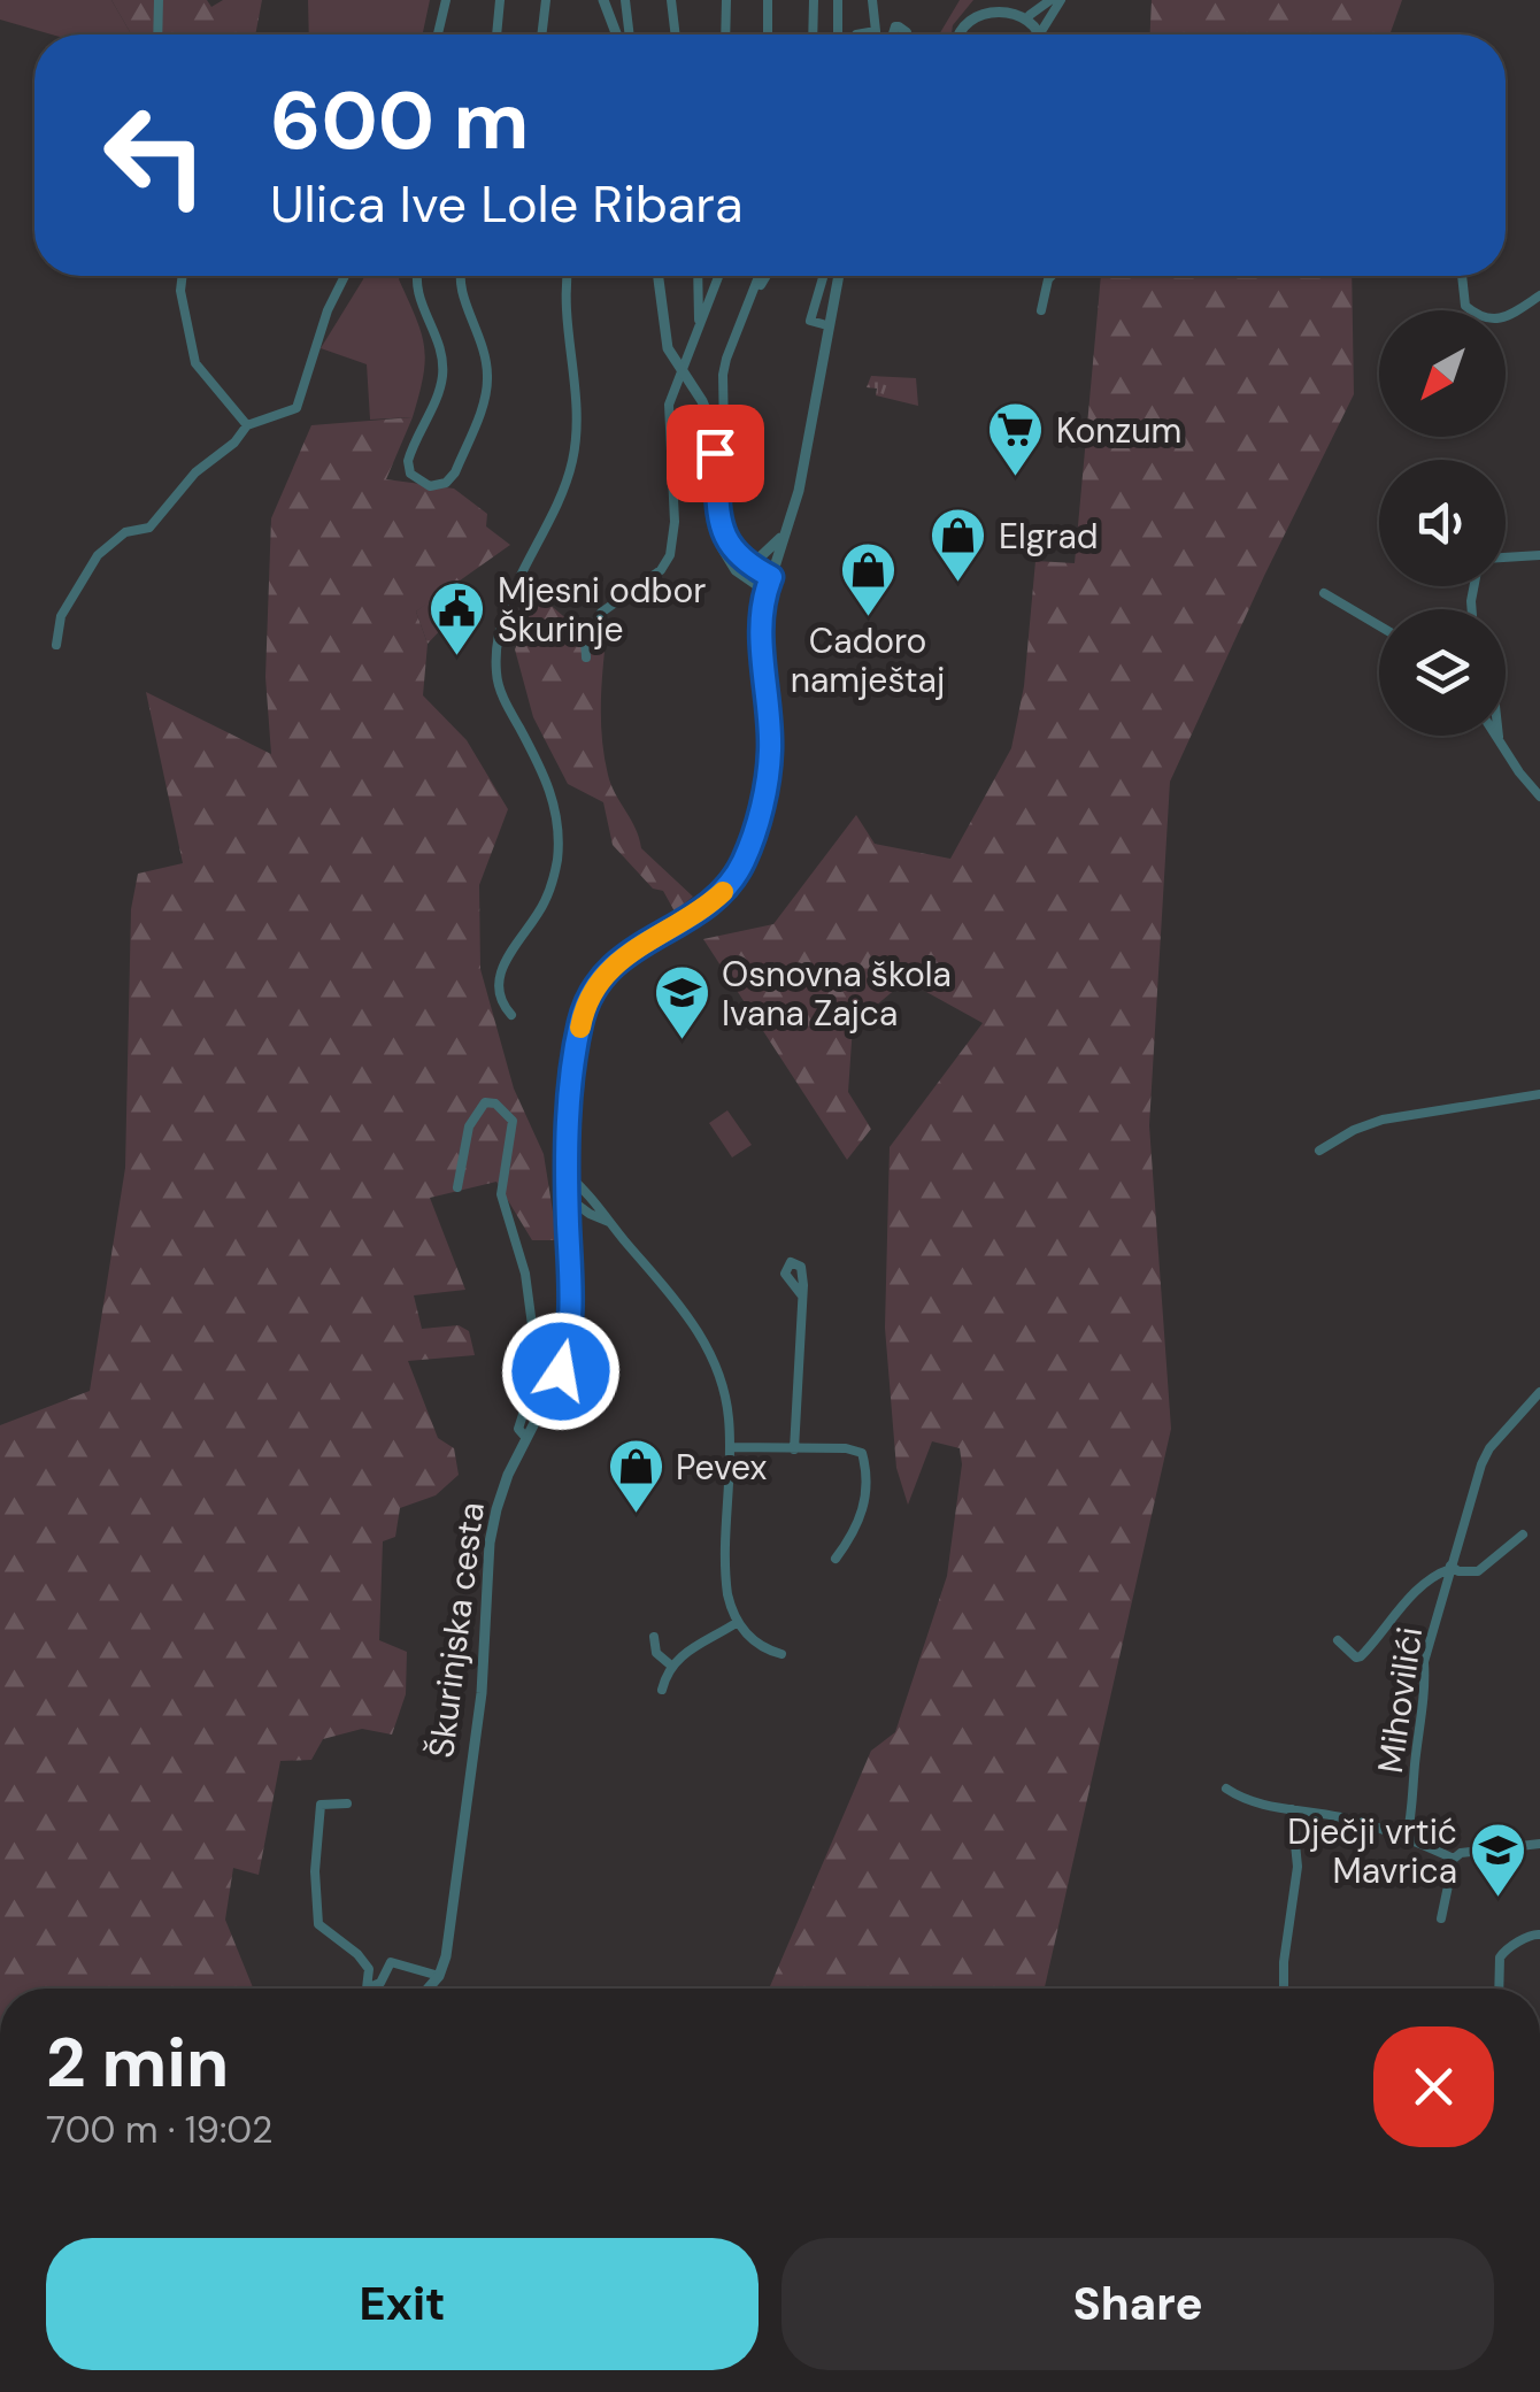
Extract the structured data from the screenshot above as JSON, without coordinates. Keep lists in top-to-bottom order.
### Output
{
  "streets": {
    "street": ["Škurinjska cesta", "Mihovilići"]
  },
  "places": {
    "supermarket": ["Konzum"],
    "shop": ["Elgrad", "Cadoro namještaj", "Pevex"],
    "public building": ["Mjesni odbor Škurinje"],
    "school or university": ["Osnovna škola Ivana Zajca", "Dječji vrtić Mavrica"]
  },
  "north": "bottom left",
  "page": {
    "turn": ["600 m", "Ulica Ive Lole Ribara"],
    "heading": ["2 min", "700 m · 19:02"],
    "buttons": ["Exit", "Share"]
  }
}
